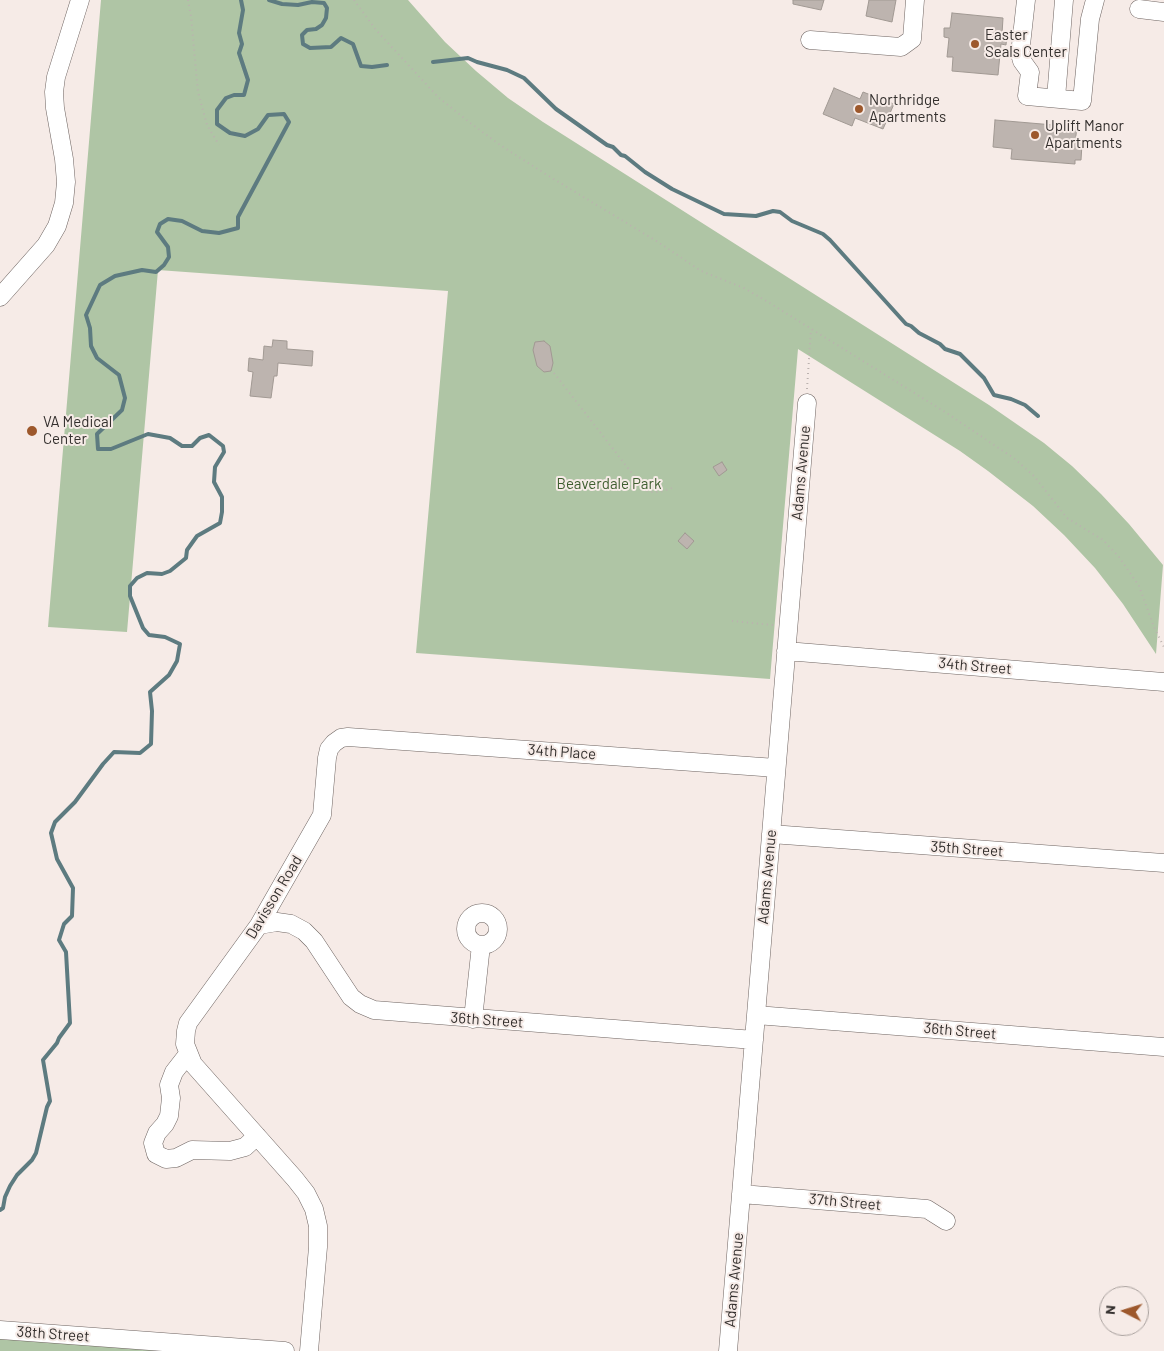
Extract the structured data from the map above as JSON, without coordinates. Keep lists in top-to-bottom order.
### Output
{
  "streets": {
    "street": [
      "Adams Avenue",
      "34th Street",
      "34th Place",
      "35th Street",
      "Davisson Road",
      "36th Street",
      "37th Street",
      "38th Street"
    ]
  },
  "crossings": [
    ["Adams Avenue", "34th Street"],
    ["Adams Avenue", "34th Place"],
    ["Adams Avenue", "35th Street"],
    ["Adams Avenue", "36th Street"],
    ["Adams Avenue", "37th Street"],
    ["34th Place", "Davisson Road"],
    ["Davisson Road", "36th Street"]
  ],
  "parks": ["Beaverdale Park"],
  "places": [
    "Easter Seals Center",
    "Northridge Apartments",
    "Uplift Manor Apartments",
    "VA Medical Center"
  ],
  "north": "left"
}
